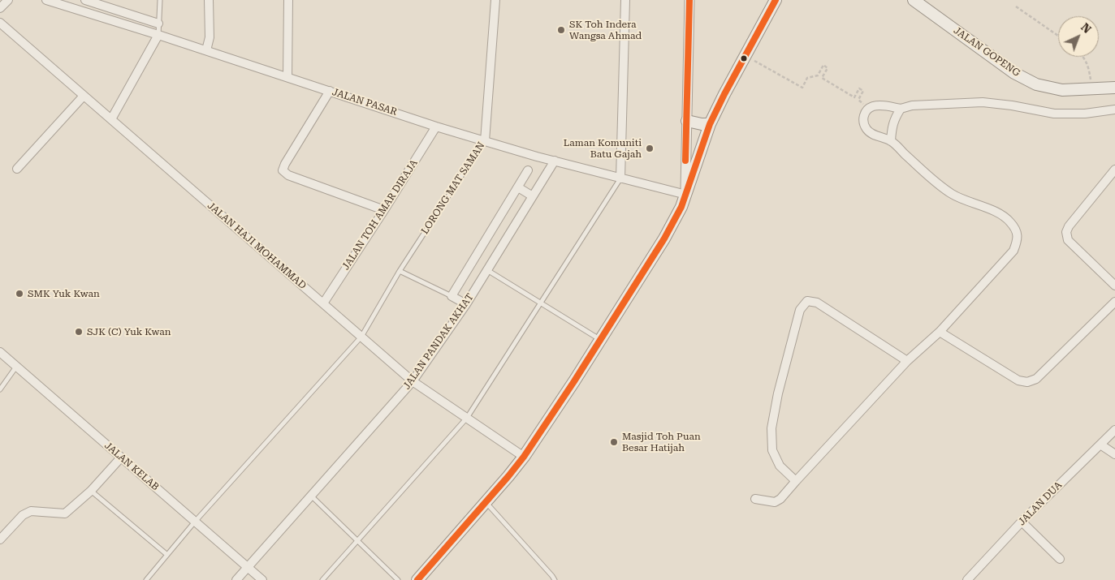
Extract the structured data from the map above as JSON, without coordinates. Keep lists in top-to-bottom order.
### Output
{
  "streets": {
    "main road": ["JALAN GOPENG"],
    "street": [
      "JALAN PASAR",
      "LORONG MAT SAMAN",
      "JALAN TOH AMAR DIRAJA",
      "JALAN HAJI MOHAMMAD",
      "JALAN PANDAK AKHAT",
      "JALAN KELAB",
      "JALAN DUA"
    ]
  },
  "crossings": [
    ["JALAN PASAR", "LORONG MAT SAMAN"],
    ["JALAN PASAR", "JALAN TOH AMAR DIRAJA"],
    ["JALAN PASAR", "JALAN PANDAK AKHAT"],
    ["LORONG MAT SAMAN", "JALAN HAJI MOHAMMAD"],
    ["LORONG MAT SAMAN", "JALAN KELAB"],
    ["JALAN TOH AMAR DIRAJA", "JALAN HAJI MOHAMMAD"],
    ["JALAN HAJI MOHAMMAD", "JALAN PANDAK AKHAT"],
    ["JALAN PANDAK AKHAT", "JALAN KELAB"]
  ],
  "places": [
    "SK Toh Indera Wangsa Ahmad",
    "Laman Komuniti Batu Gajah",
    "SMK Yuk Kwan",
    "SJK (C) Yuk Kwan",
    "Masjid Toh Puan Besar Hatijah"
  ],
  "north": "top right"
}
